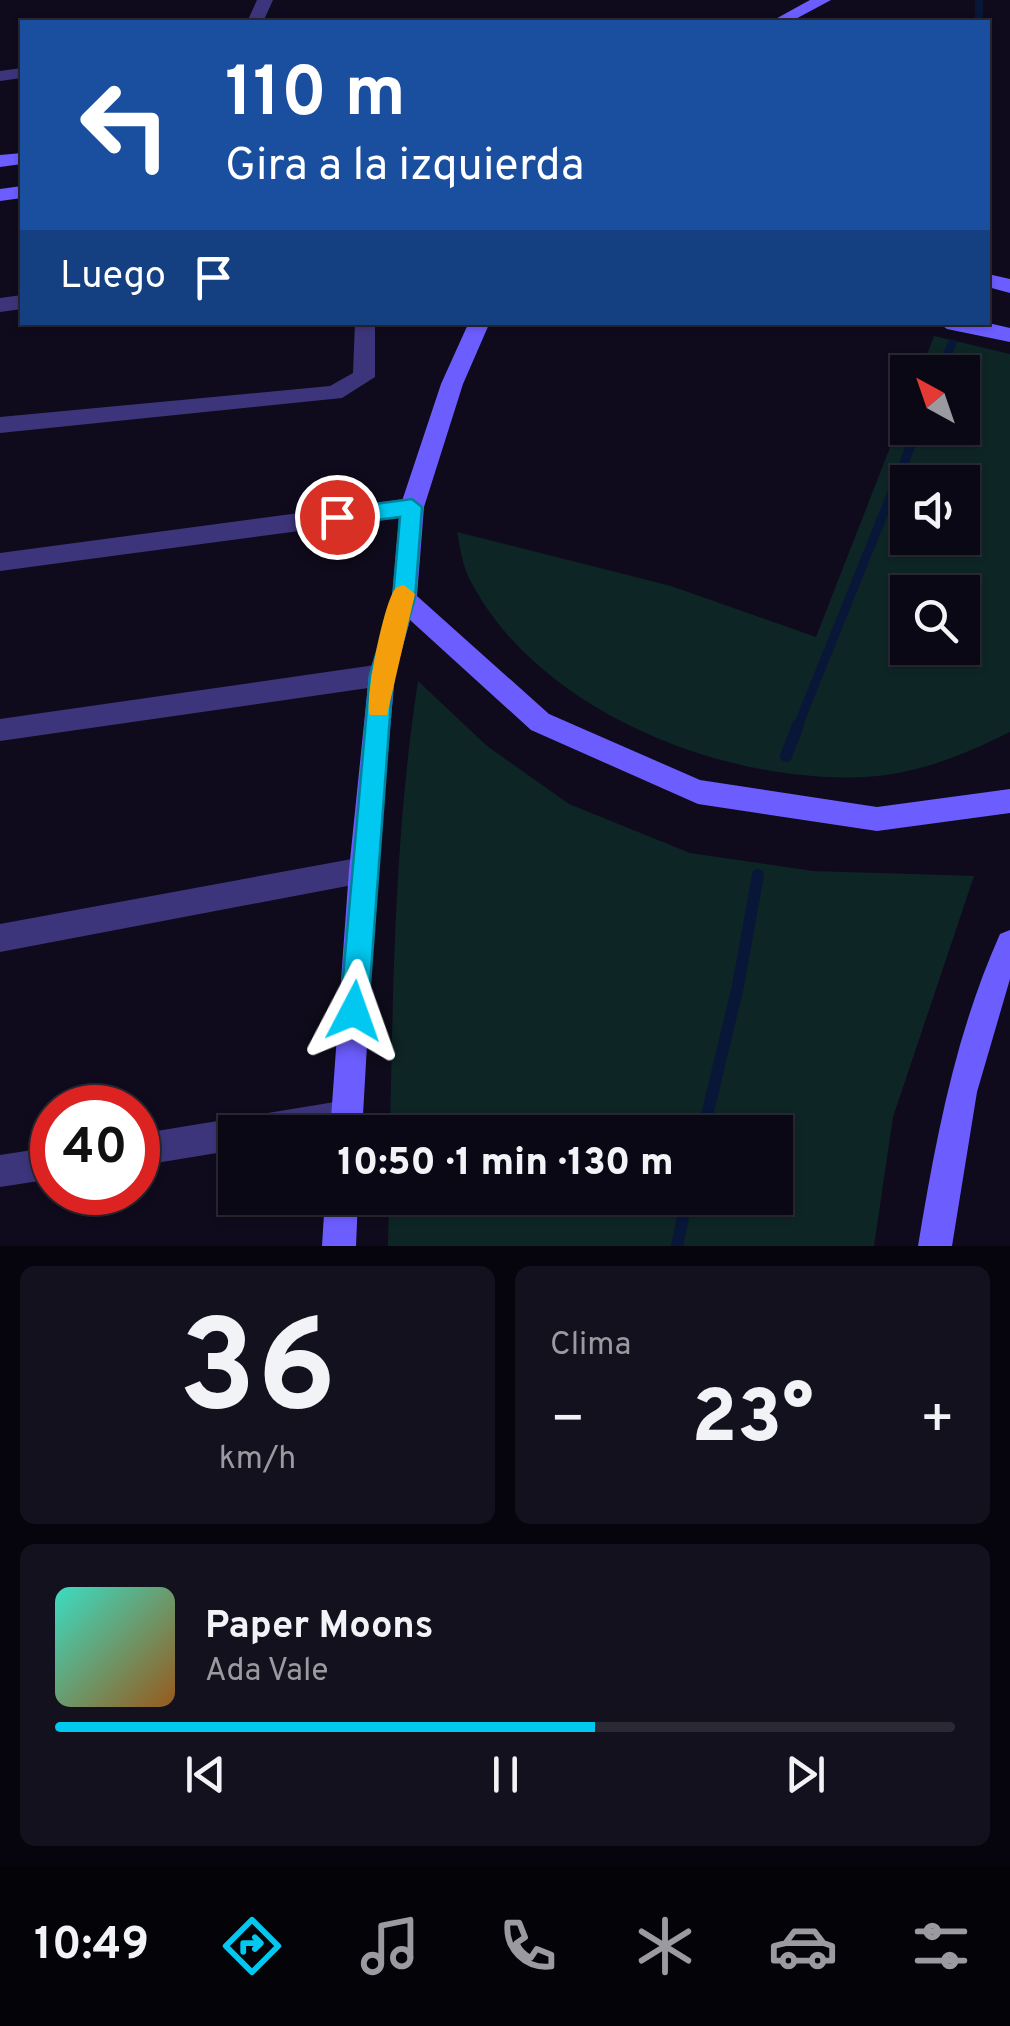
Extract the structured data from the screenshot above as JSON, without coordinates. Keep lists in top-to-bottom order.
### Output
{
  "north": "top left",
  "page": {
    "turn": ["110 m", "Gira a la izquierda"],
    "then": "Luego",
    "limit": "40",
    "trip": "10:50 · 1 min · 130 m",
    "tile": [
      ["36", "km/h"],
      "Clima"
    ],
    "heat": ["−", "23°", "+"],
    "song": ["Paper Moons", "Ada Vale"],
    "tabs": "10:49"
  }
}
